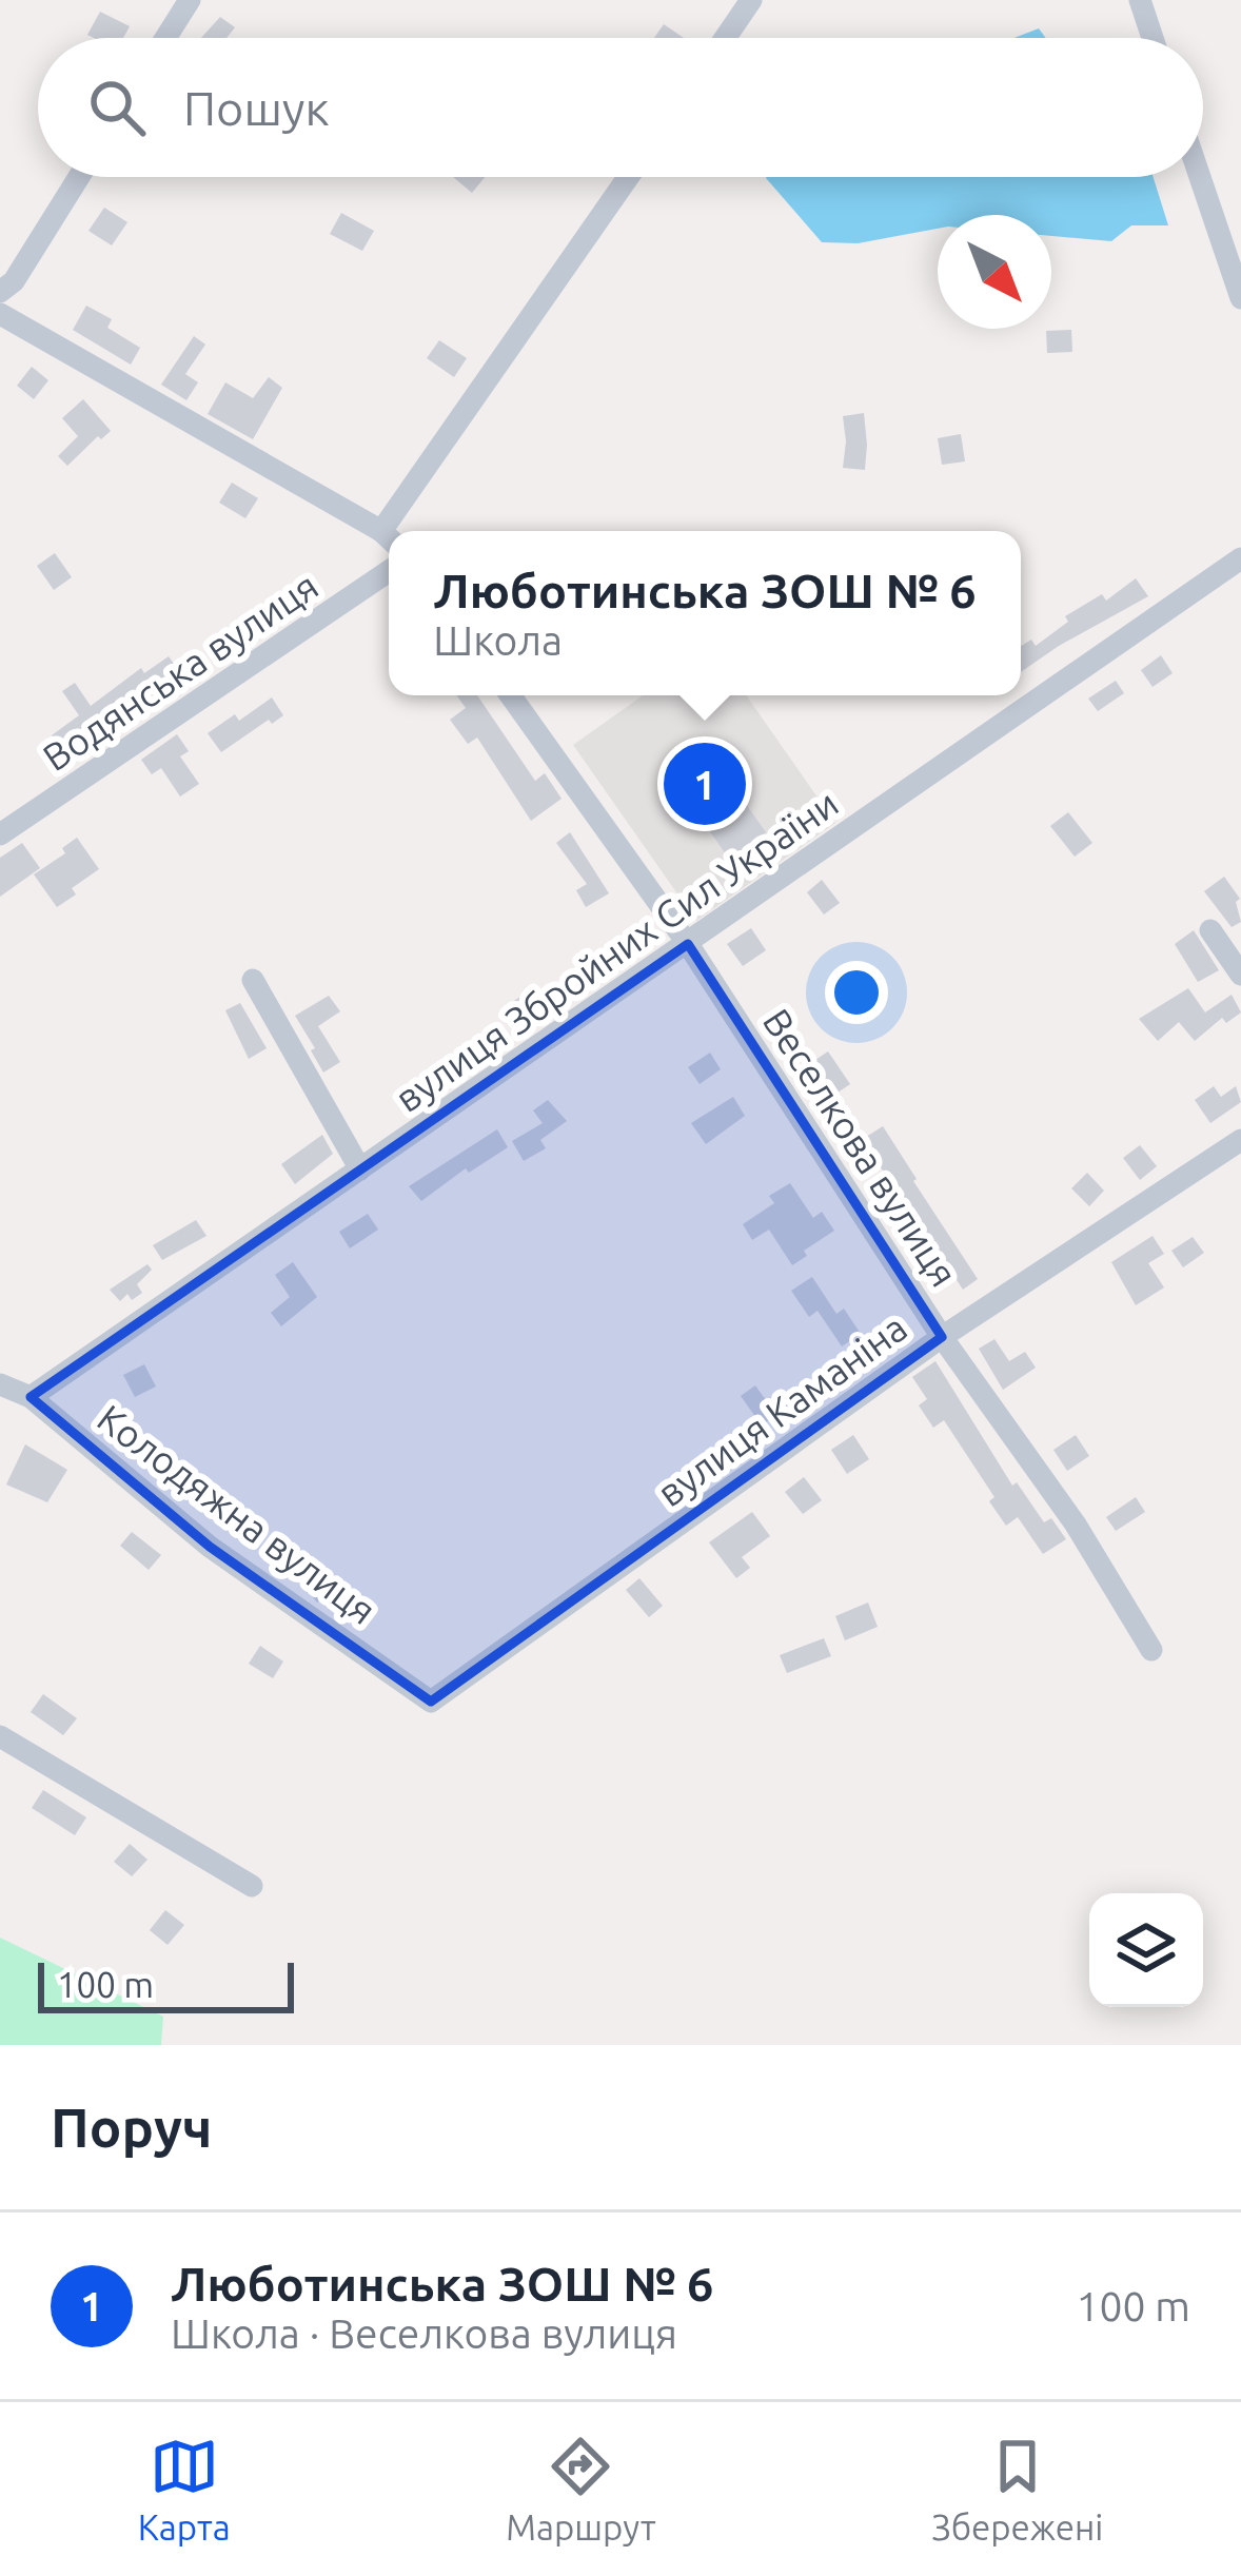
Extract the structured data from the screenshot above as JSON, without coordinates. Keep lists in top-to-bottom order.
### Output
{
  "streets": {
    "street": [
      "Водянська вулиця",
      "вулиця Збройних Сил України",
      "Веселкова вулиця",
      "вулиця Каманіна",
      "Колодяжна вулиця"
    ]
  },
  "crossings": [
    ["вулиця Збройних Сил України", "Веселкова вулиця"],
    ["вулиця Збройних Сил України", "Колодяжна вулиця"],
    ["Веселкова вулиця", "вулиця Каманіна"],
    ["вулиця Каманіна", "Колодяжна вулиця"]
  ],
  "scale_bar": "100 m",
  "north": "bottom right",
  "page": {
    "search": "Пошук",
    "popup": ["Люботинська ЗОШ № 6", "Школа"],
    "pins": "1",
    "scale": "100 m",
    "heading": "Поруч",
    "list": [
      {
        "mark": "1",
        "name": "Люботинська ЗОШ № 6",
        "note": "Школа · Веселкова вулиця",
        "value": "100 m"
      }
    ],
    "nav": ["Карта", "Маршрут", "Збережені"]
  }
}
